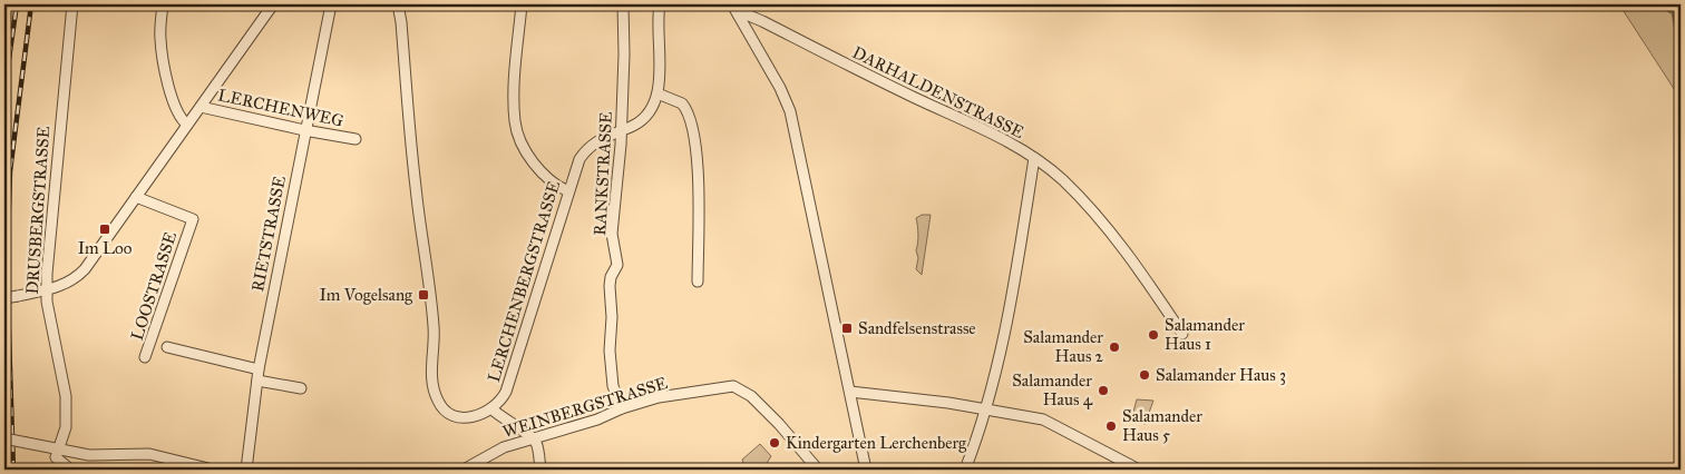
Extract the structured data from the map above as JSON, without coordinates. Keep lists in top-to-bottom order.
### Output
{
  "streets": {
    "street": [
      "DARHALDENSTRASSE",
      "LERCHENWEG",
      "RANKSTRASSE",
      "DRUSBERGSTRASSE",
      "RIETSTRASSE",
      "LERCHENBERGSTRASSE",
      "LOOSTRASSE",
      "WEINBERGSTRASSE"
    ]
  },
  "crossings": [
    ["LERCHENWEG", "RIETSTRASSE"],
    ["RANKSTRASSE", "LERCHENBERGSTRASSE"],
    ["RANKSTRASSE", "WEINBERGSTRASSE"]
  ],
  "places": {
    "transit": ["Im Loo", "Im Vogelsang", "Sandfelsenstrasse"],
    "other": [
      "Salamander Haus 1",
      "Salamander Haus 2",
      "Salamander Haus 3",
      "Salamander Haus 4",
      "Salamander Haus 5",
      "Kindergarten Lerchenberg"
    ]
  }
}
